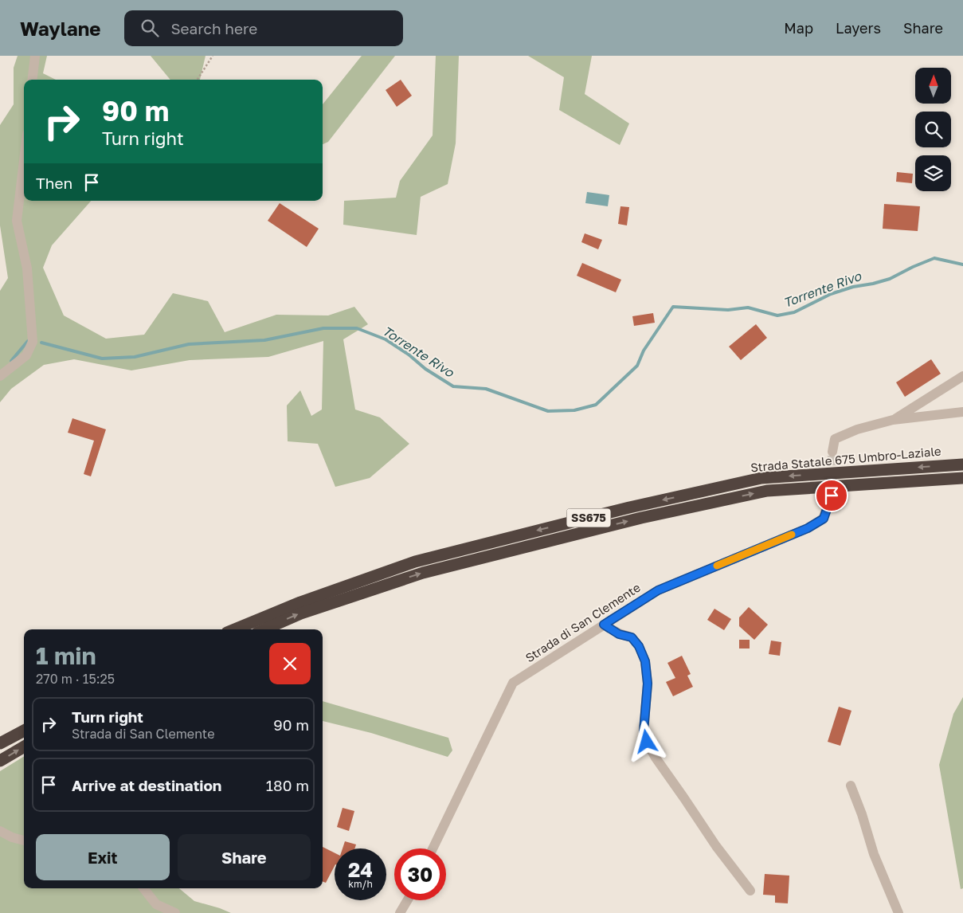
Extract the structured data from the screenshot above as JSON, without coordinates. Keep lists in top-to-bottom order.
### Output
{
  "streets": {
    "highway": ["Strada Statale 675 Umbro-Laziale", "SS675"],
    "street": ["Strada di San Clemente"]
  },
  "water": ["Torrente Rivo"],
  "north": "top",
  "page": {
    "header": "Waylane",
    "search": "Search here",
    "nav": ["Map", "Layers", "Share"],
    "turn": ["90 m", "Turn right"],
    "then": "Then",
    "heading": ["1 min", "270 m · 15:25"],
    "list": [
      {
        "name": "Turn right",
        "note": "Strada di San Clemente",
        "value": "90 m"
      },
      {
        "name": "Arrive at destination",
        "value": "180 m"
      }
    ],
    "buttons": ["Exit", "Share"],
    "speed": "24 km/h",
    "limit": "30"
  }
}
